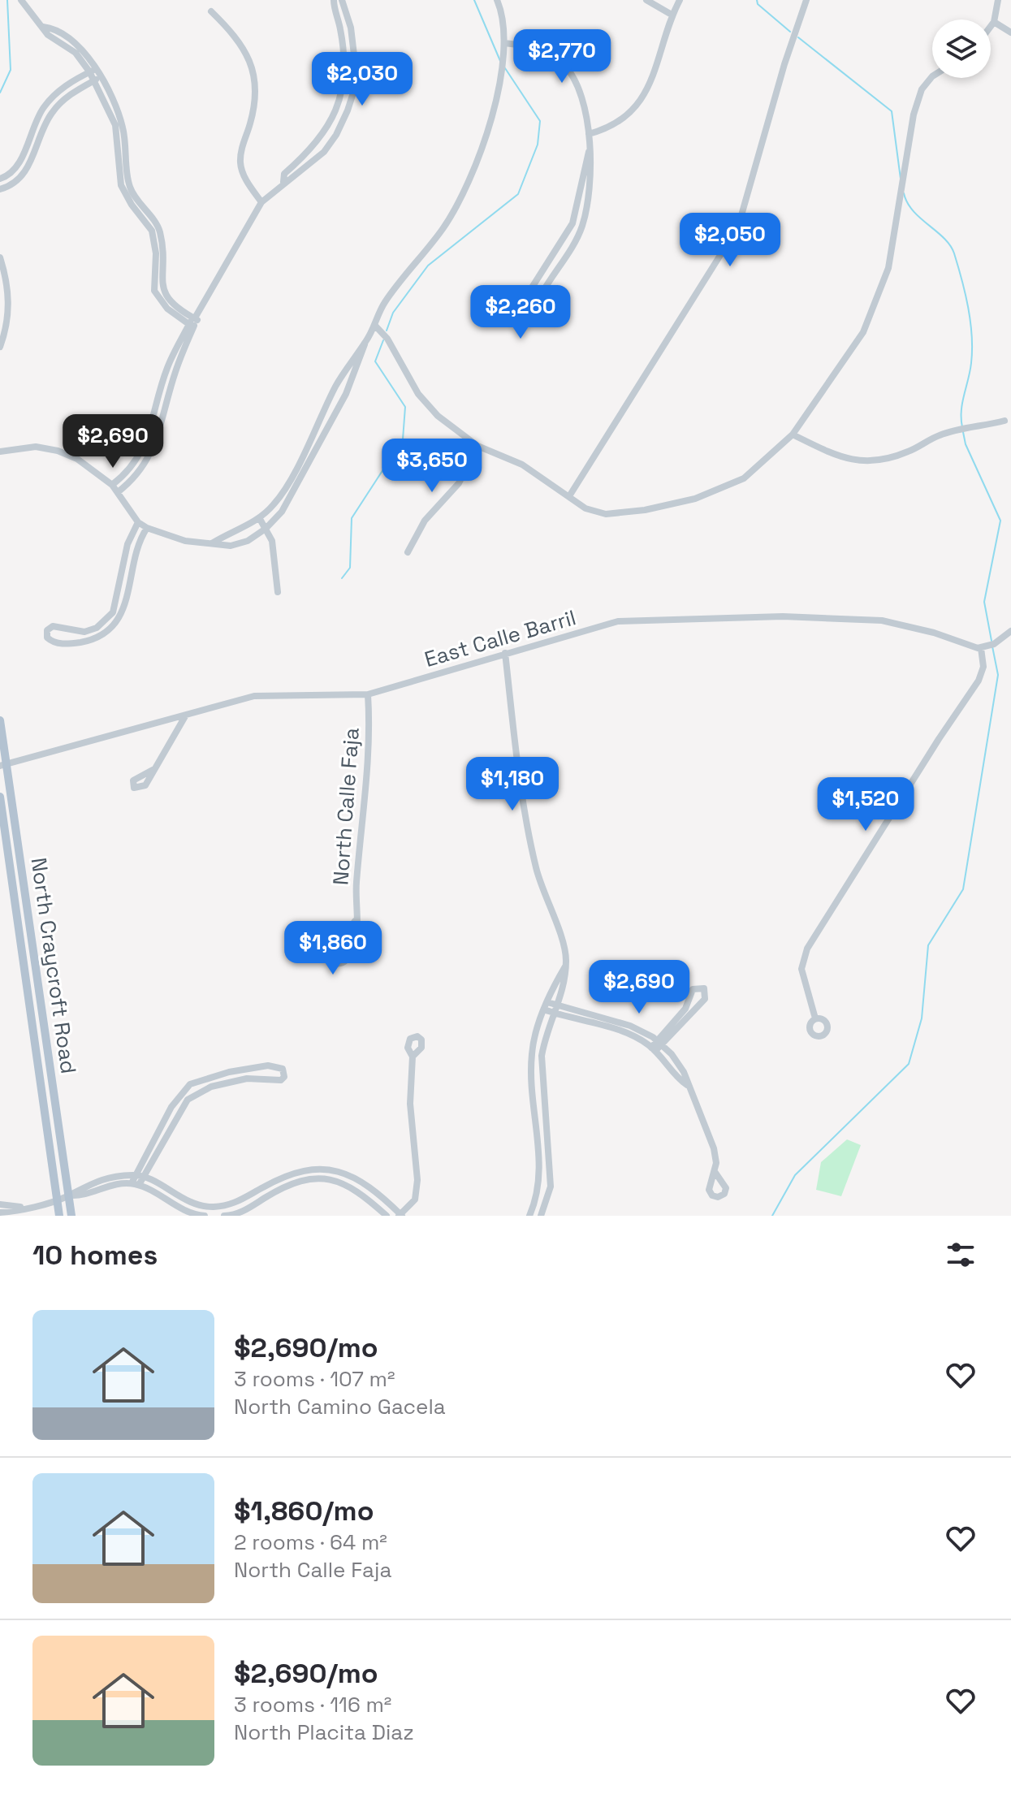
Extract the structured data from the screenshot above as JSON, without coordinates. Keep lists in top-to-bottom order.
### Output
{
  "streets": {
    "main road": ["North Craycroft Road"],
    "street": ["East Calle Barril", "North Calle Faja"]
  },
  "crossings": [
    ["East Calle Barril", "North Calle Faja"],
    ["East Calle Barril", "North Craycroft Road"]
  ],
  "page": {
    "price": [
      "$2,770",
      "$2,030",
      "$2,050",
      "$2,260",
      "$2,690",
      "$3,650",
      "$1,180",
      "$1,520",
      "$1,860",
      "$2,690"
    ],
    "heading": "10 homes",
    "list": [
      {
        "name": "$2,690/mo",
        "note": "3 rooms · 107 m² · North Camino Gacela"
      },
      {
        "name": "$1,860/mo",
        "note": "2 rooms · 64 m² · North Calle Faja"
      },
      {
        "name": "$2,690/mo",
        "note": "3 rooms · 116 m² · North Placita Diaz"
      }
    ]
  }
}
